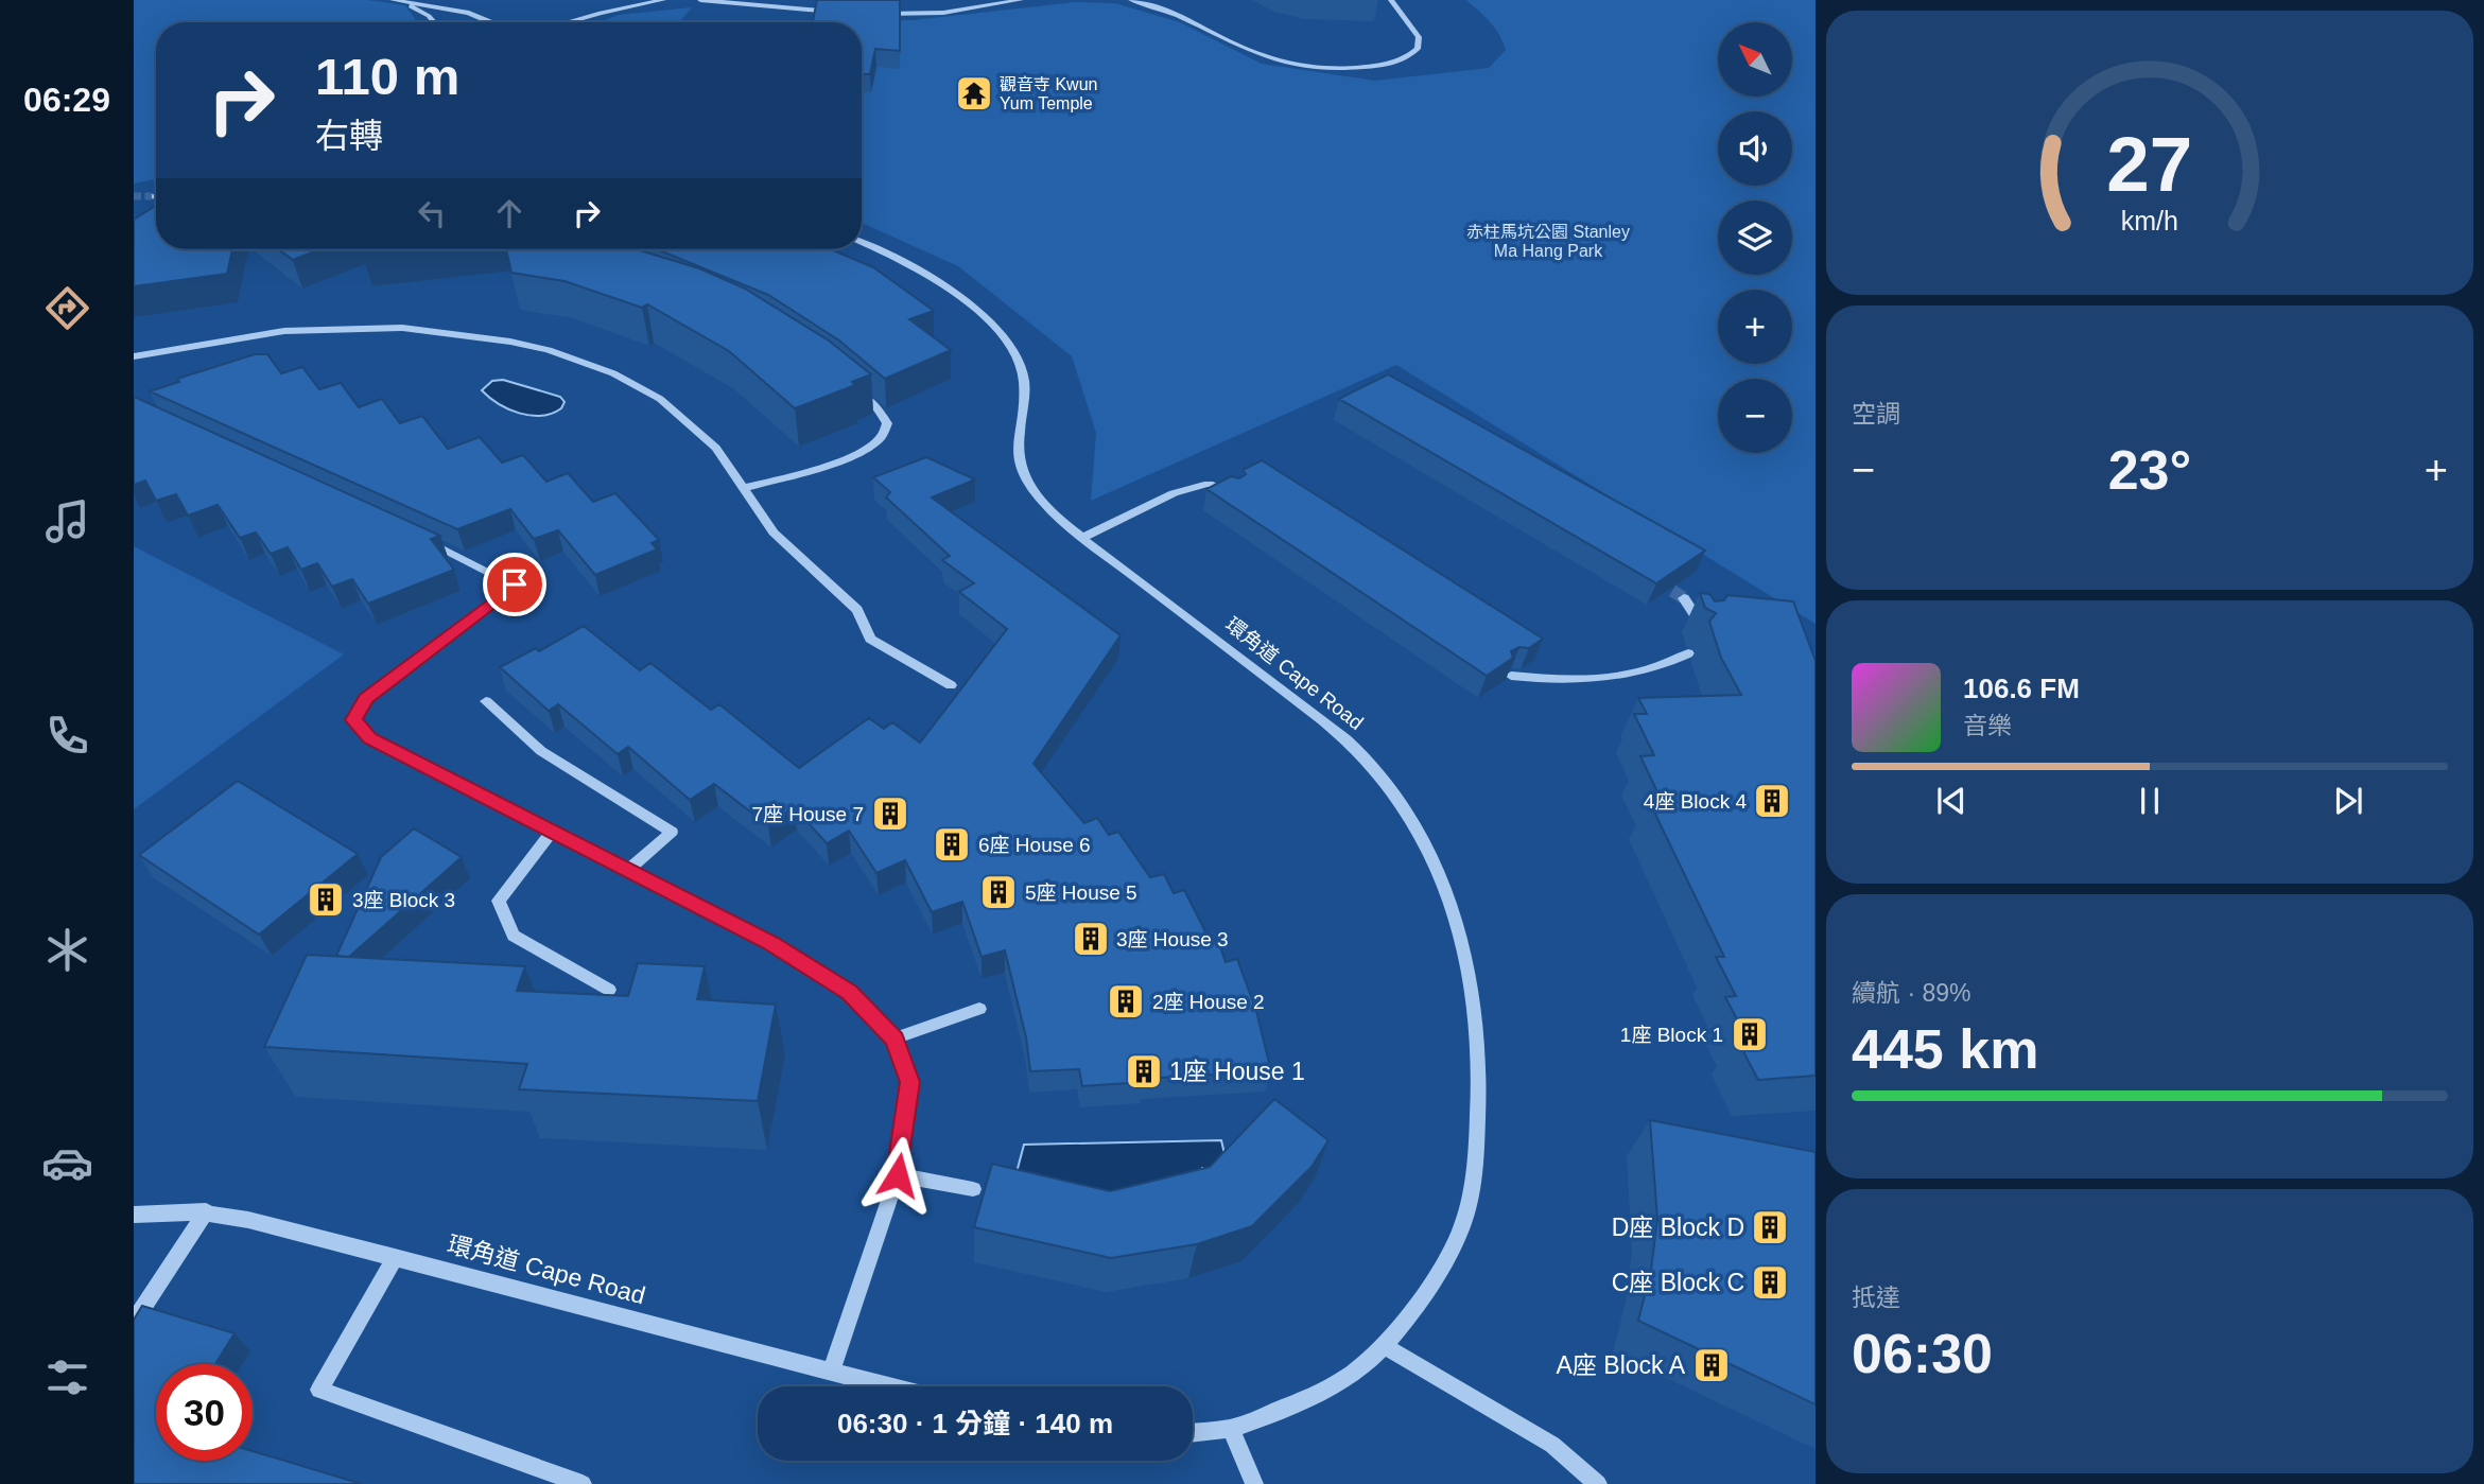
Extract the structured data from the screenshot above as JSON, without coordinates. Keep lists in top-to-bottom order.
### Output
{
  "streets": {
    "street": ["環角道 Cape Road"]
  },
  "parks": ["赤柱馬坑公園 Stanley Ma Hang Park"],
  "places": {
    "temple": ["觀音寺 Kwun Yum Temple"],
    "building": [
      "4座 Block 4",
      "7座 House 7",
      "6座 House 6",
      "5座 House 5",
      "3座 Block 3",
      "3座 House 3",
      "2座 House 2",
      "1座 Block 1",
      "1座 House 1",
      "D座 Block D",
      "C座 Block C",
      "A座 Block A"
    ]
  },
  "north": "top left",
  "page": {
    "tabs": "06:29",
    "map_buttons": ["+", "−"],
    "turn": ["110 m", "右轉"],
    "tile": [
      "空調",
      ["續航 · 89%", "445 km"],
      ["抵達", "06:30"]
    ],
    "heat": ["−", "23°", "+"],
    "song": ["106.6 FM", "音樂"],
    "limit": "30",
    "trip": "06:30 · 1 分鐘 · 140 m",
    "gauge": ["27", "km/h"]
  }
}
